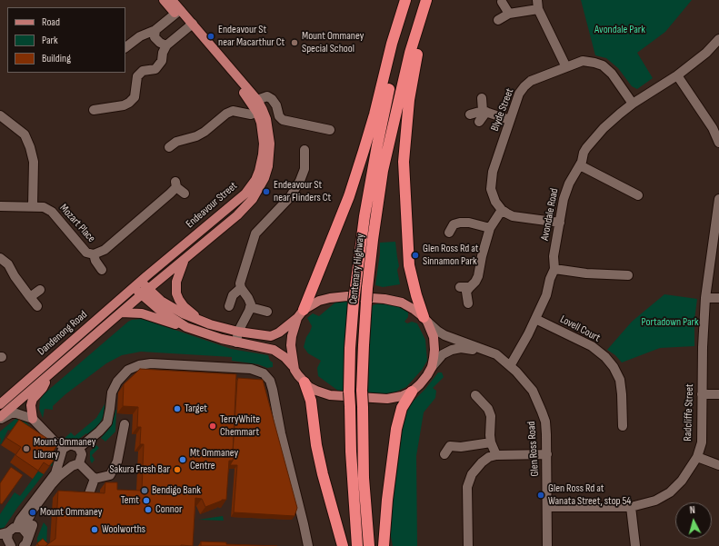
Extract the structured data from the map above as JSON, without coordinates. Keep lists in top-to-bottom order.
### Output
{
  "streets": {
    "highway": ["Centenary Highway"],
    "main road": ["Endeavour Street", "Dandenong Road"],
    "street": [
      "Blyde Street",
      "Avondale Road",
      "Mozart Place",
      "Lovell Court",
      "Radcliffe Street",
      "Glen Ross Road"
    ]
  },
  "crossings": [
    ["Blyde Street", "Avondale Road"],
    ["Endeavour Street", "Dandenong Road"],
    ["Avondale Road", "Lovell Court"],
    ["Avondale Road", "Glen Ross Road"],
    ["Radcliffe Street", "Glen Ross Road"]
  ],
  "parks": ["Avondale Park", "Portadown Park"],
  "places": [
    "Endeavour St near Macarthur Ct",
    "Mount Ommaney Special School",
    "Endeavour St near Flinders Ct",
    "Glen Ross Rd at Sinnamon Park",
    "Target",
    "TerryWhite Chemmart",
    "Mount Ommaney Library",
    "Mt Ommaney Centre",
    "Sakura Fresh Bar",
    "Bendigo Bank",
    "Glen Ross Rd at Wanata Street, stop 54",
    "Temt",
    "Connor",
    "Mount Ommaney",
    "Woolworths"
  ],
  "legend": ["Road", "Park", "Building"],
  "north": "top"
}
